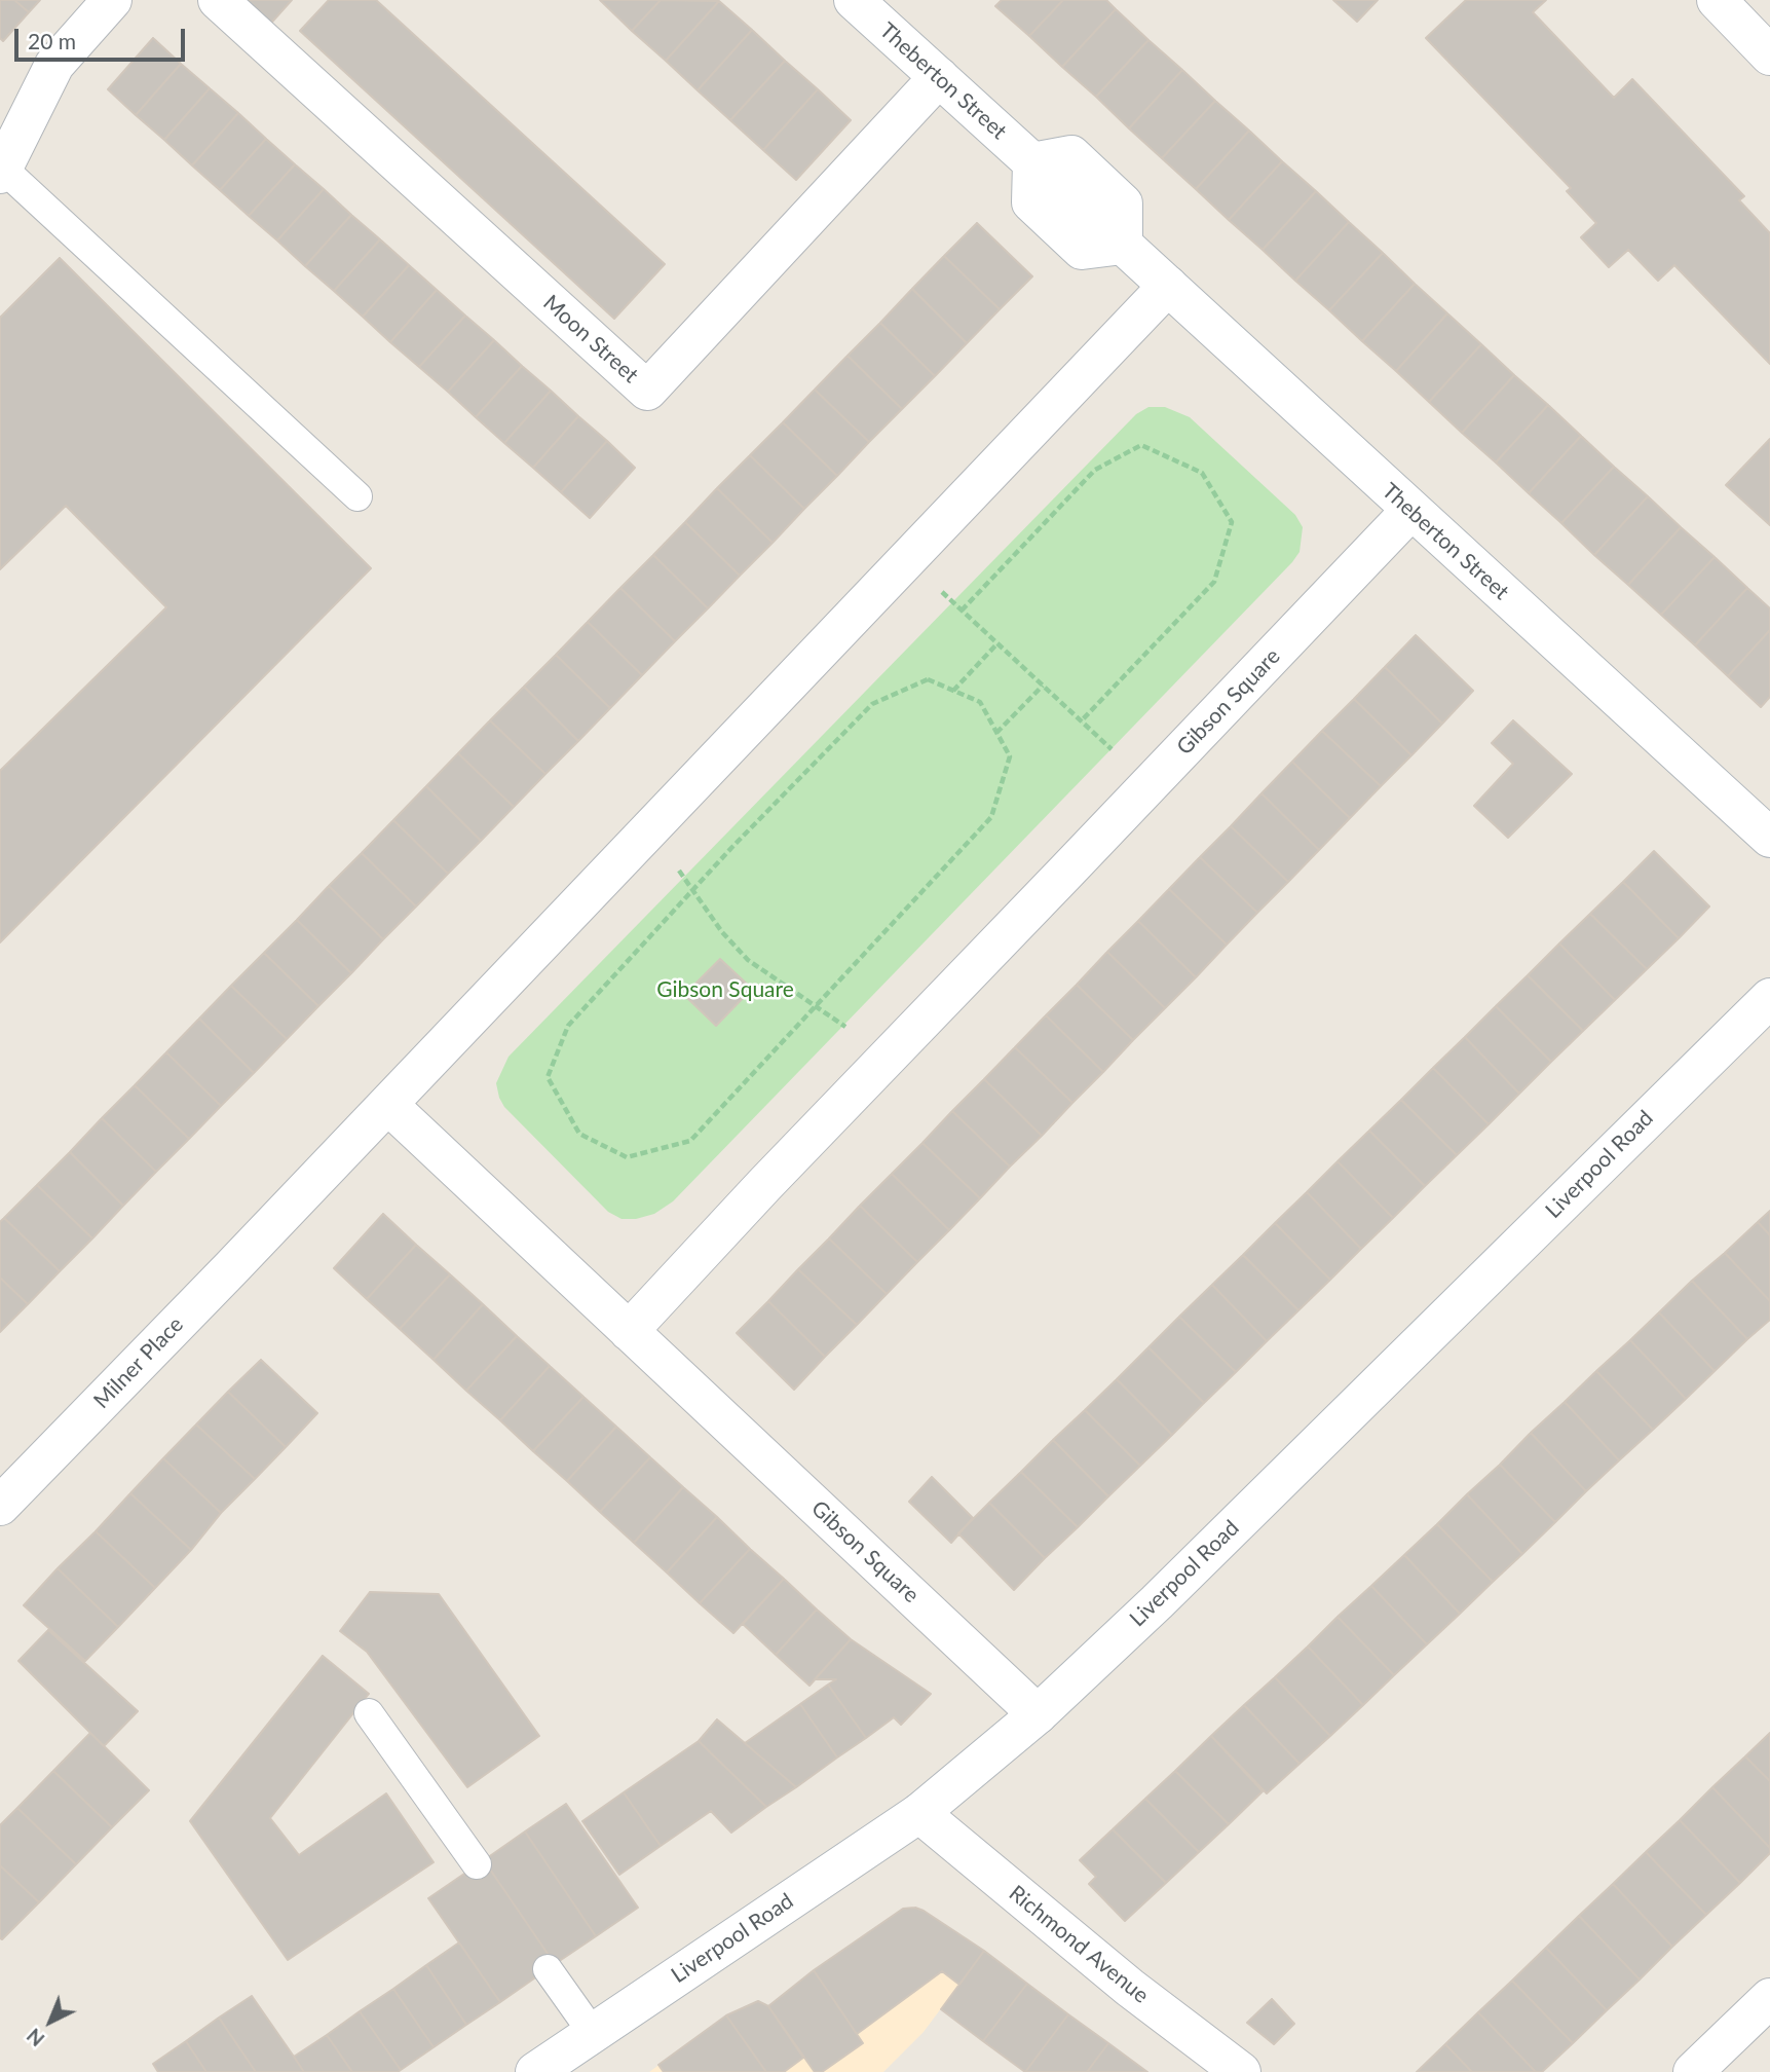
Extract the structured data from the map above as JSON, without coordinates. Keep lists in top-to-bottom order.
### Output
{
  "streets": {
    "street": [
      "Theberton Street",
      "Moon Street",
      "Gibson Square",
      "Liverpool Road",
      "Milner Place",
      "Richmond Avenue"
    ]
  },
  "crossings": [
    ["Theberton Street", "Moon Street"],
    ["Theberton Street", "Gibson Square"],
    ["Gibson Square", "Liverpool Road"],
    ["Gibson Square", "Milner Place"],
    ["Liverpool Road", "Richmond Avenue"]
  ],
  "parks": ["Gibson Square"],
  "scale_bar": "20 m",
  "north": "bottom left"
}
